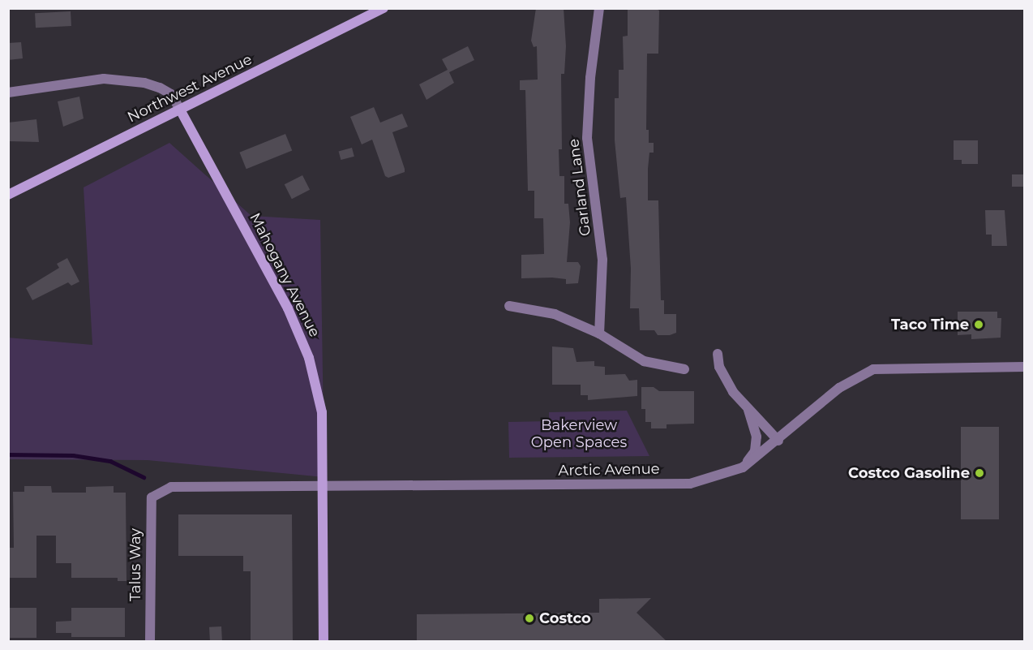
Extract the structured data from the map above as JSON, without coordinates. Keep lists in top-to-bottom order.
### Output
{
  "streets": {
    "street": [
      "Northwest Avenue",
      "Garland Lane",
      "Mahogany Avenue",
      "Arctic Avenue",
      "Talus Way"
    ]
  },
  "crossings": [
    ["Northwest Avenue", "Mahogany Avenue"],
    ["Mahogany Avenue", "Arctic Avenue"],
    ["Arctic Avenue", "Talus Way"]
  ],
  "parks": ["Bakerview Open Spaces"],
  "places": ["Taco Time", "Costco Gasoline", "Costco"]
}
